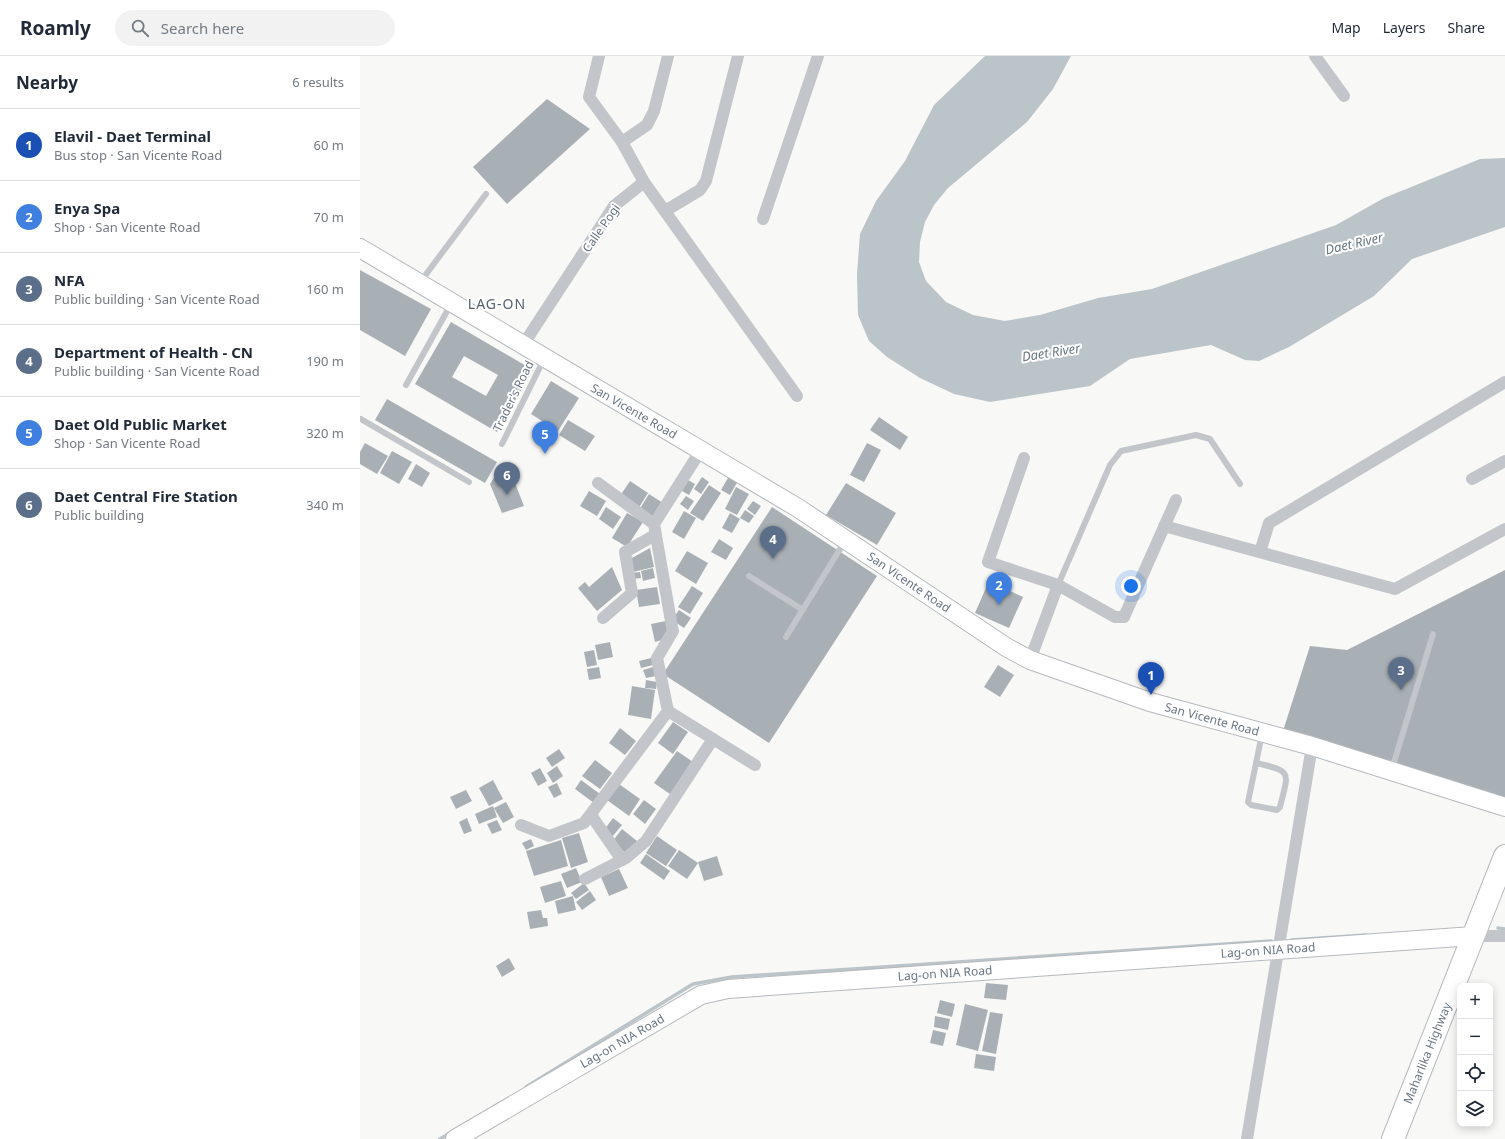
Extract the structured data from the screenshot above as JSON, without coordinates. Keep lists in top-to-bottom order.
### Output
{
  "streets": {
    "highway": ["Maharlika Highway"],
    "main road": ["San Vicente Road", "Lag-on NIA Road"],
    "street": ["Calle Pogi"],
    "lane": ["Trader's Road"]
  },
  "crossings": [
    ["Calle Pogi", "San Vicente Road"],
    ["Trader's Road", "San Vicente Road"],
    ["Lag-on NIA Road", "Maharlika Highway"]
  ],
  "districts": ["LAG-ON"],
  "water": ["Daet River"],
  "page": {
    "header": "Roamly",
    "search": "Search here",
    "nav": ["Map", "Layers", "Share"],
    "heading": ["Nearby", "6 results"],
    "list": [
      {
        "mark": "1",
        "name": "Elavil - Daet Terminal",
        "note": "Bus stop · San Vicente Road",
        "value": "60 m"
      },
      {
        "mark": "2",
        "name": "Enya Spa",
        "note": "Shop · San Vicente Road",
        "value": "70 m"
      },
      {
        "mark": "3",
        "name": "NFA",
        "note": "Public building · San Vicente Road",
        "value": "160 m"
      },
      {
        "mark": "4",
        "name": "Department of Health - CN",
        "note": "Public building · San Vicente Road",
        "value": "190 m"
      },
      {
        "mark": "5",
        "name": "Daet Old Public Market",
        "note": "Shop · San Vicente Road",
        "value": "320 m"
      },
      {
        "mark": "6",
        "name": "Daet Central Fire Station",
        "note": "Public building",
        "value": "340 m"
      }
    ],
    "pins": [
      "5",
      "6",
      "4",
      "2",
      "3",
      "1"
    ],
    "map_buttons": ["+", "−"]
  }
}
